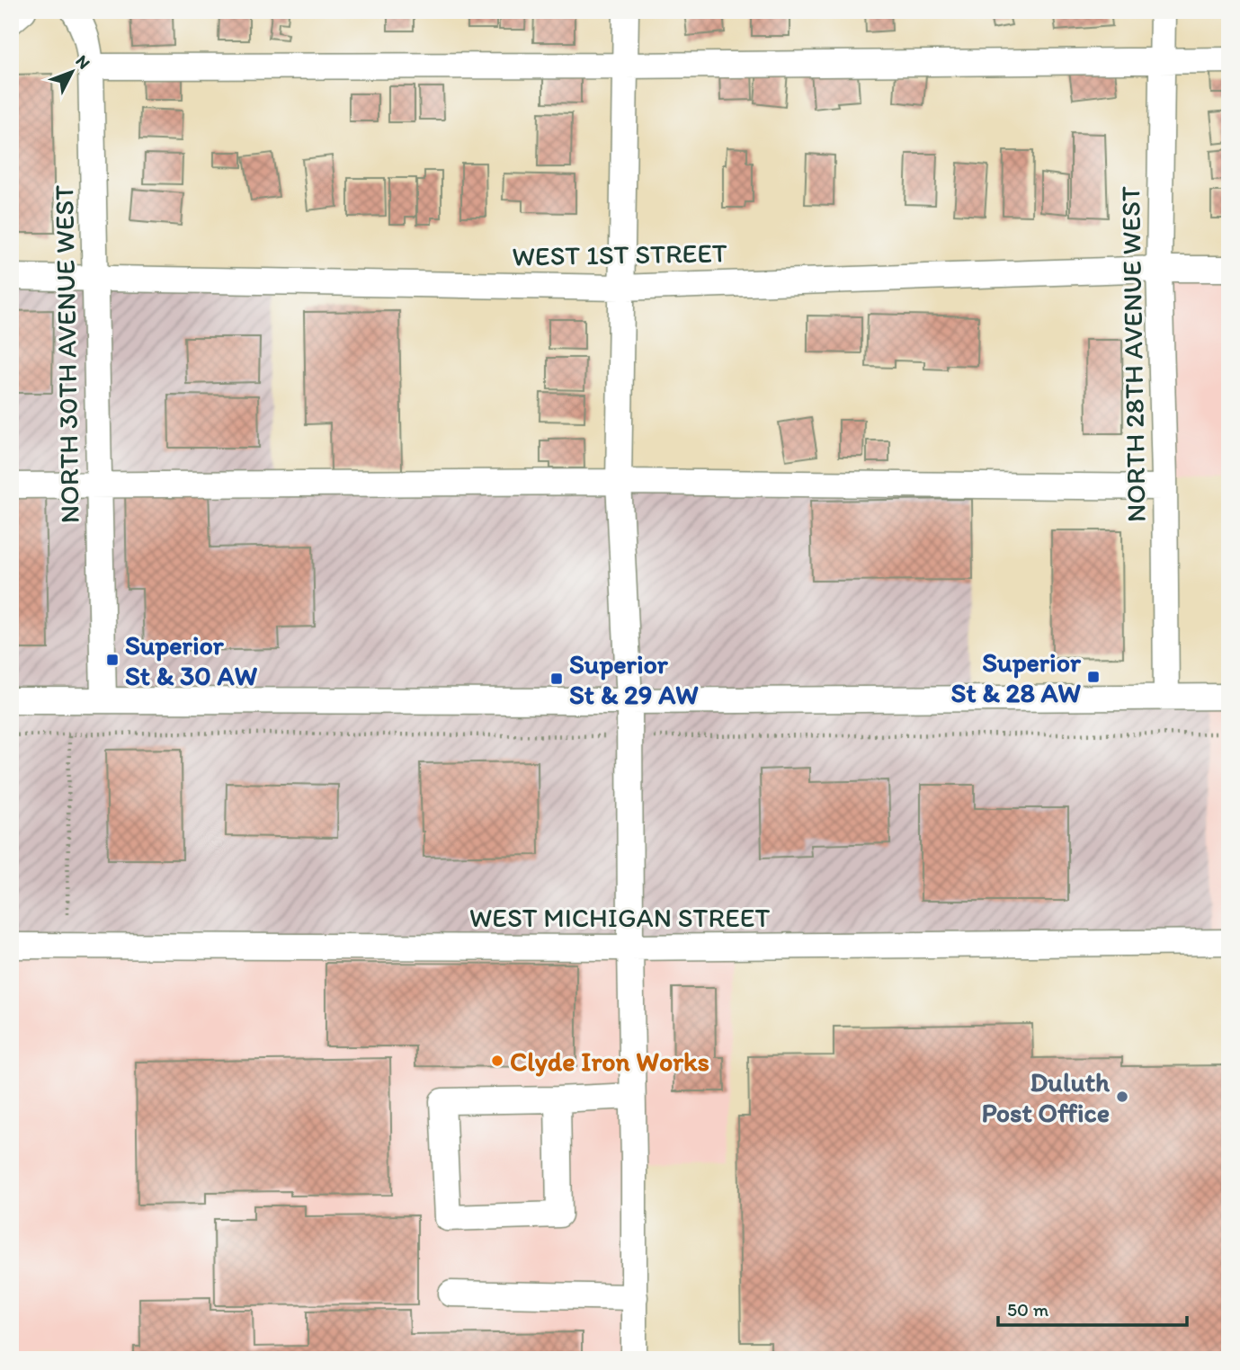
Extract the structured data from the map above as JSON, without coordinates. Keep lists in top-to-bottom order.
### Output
{
  "streets": {
    "street": [
      "WEST 1ST STREET",
      "NORTH 30TH AVENUE WEST",
      "NORTH 28TH AVENUE WEST",
      "WEST MICHIGAN STREET"
    ]
  },
  "crossings": [
    ["WEST 1ST STREET", "NORTH 30TH AVENUE WEST"],
    ["WEST 1ST STREET", "NORTH 28TH AVENUE WEST"]
  ],
  "places": {
    "transit": ["Superior St & 30 AW", "Superior St & 28 AW", "Superior St & 29 AW"],
    "other": ["Clyde Iron Works", "Duluth Post Office"]
  },
  "scale_bar": "50 m",
  "north": "top right"
}
